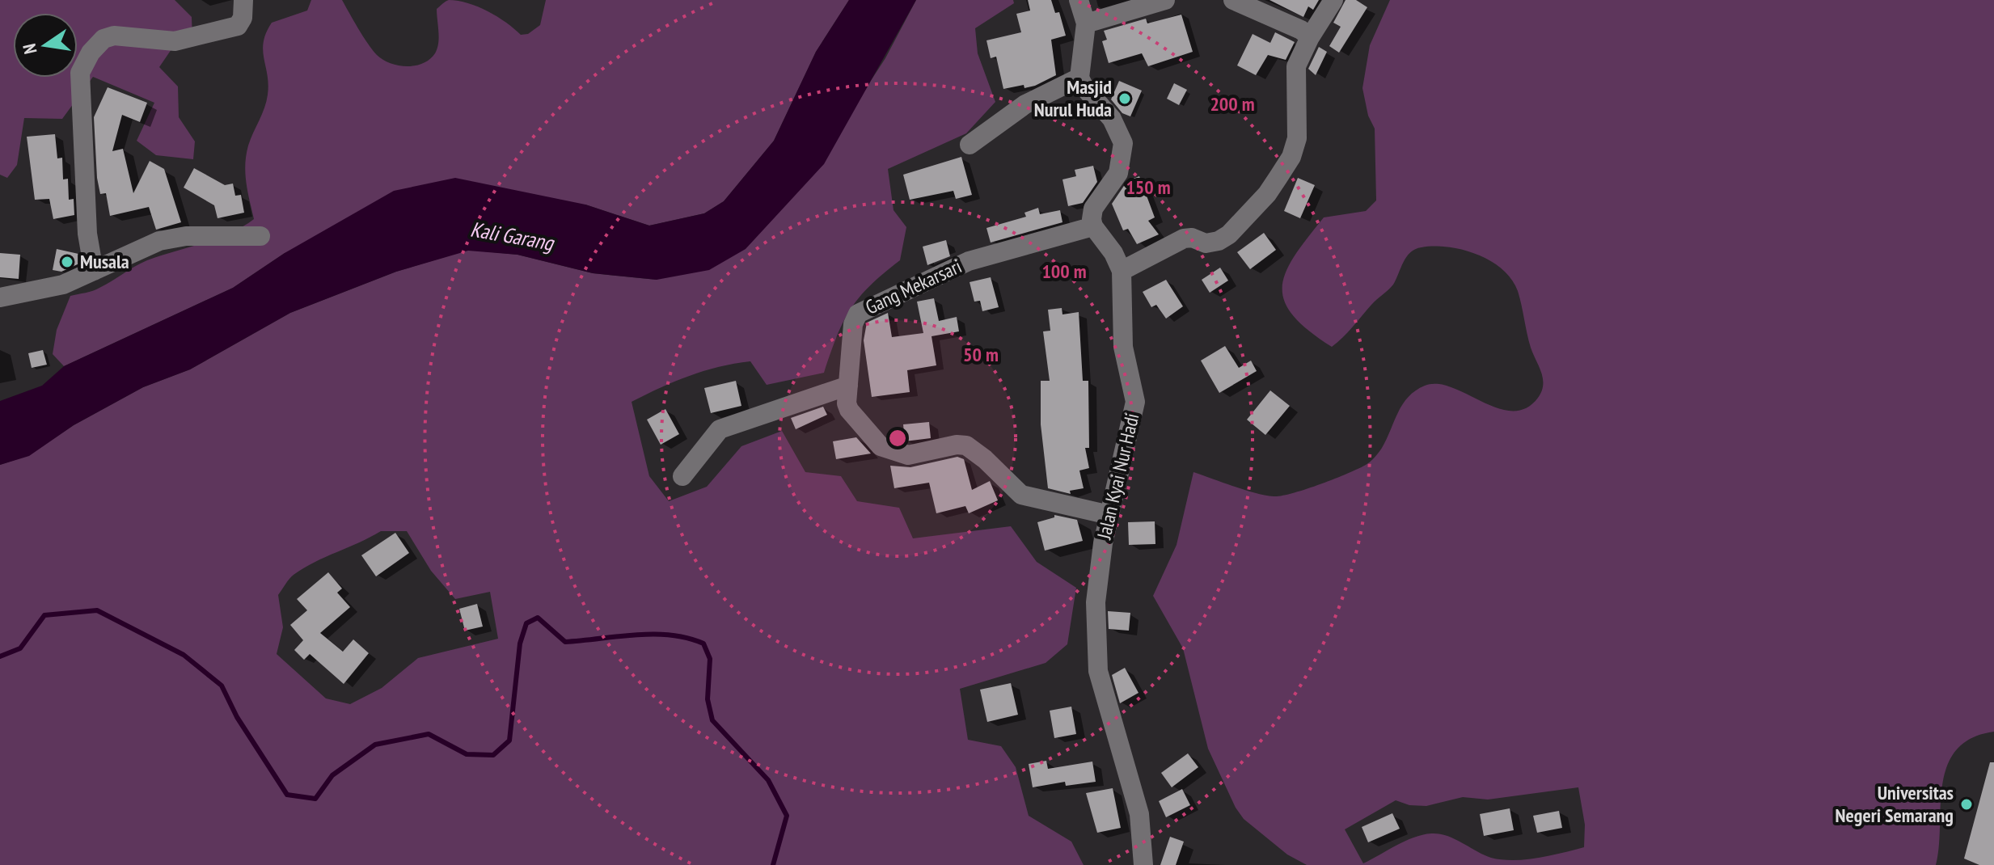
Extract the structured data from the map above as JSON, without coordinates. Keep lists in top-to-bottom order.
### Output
{
  "streets": {
    "street": ["Gang Mekarsari", "Jalan Kyai Nur Hadi"]
  },
  "crossings": [
    ["Gang Mekarsari", "Jalan Kyai Nur Hadi"]
  ],
  "water": ["Kali Garang"],
  "places": ["Masjid Nurul Huda", "Musala", "Universitas Negeri Semarang"],
  "north": "left",
  "rings": [
    "200 m",
    "150 m",
    "100 m",
    "50 m"
  ]
}
